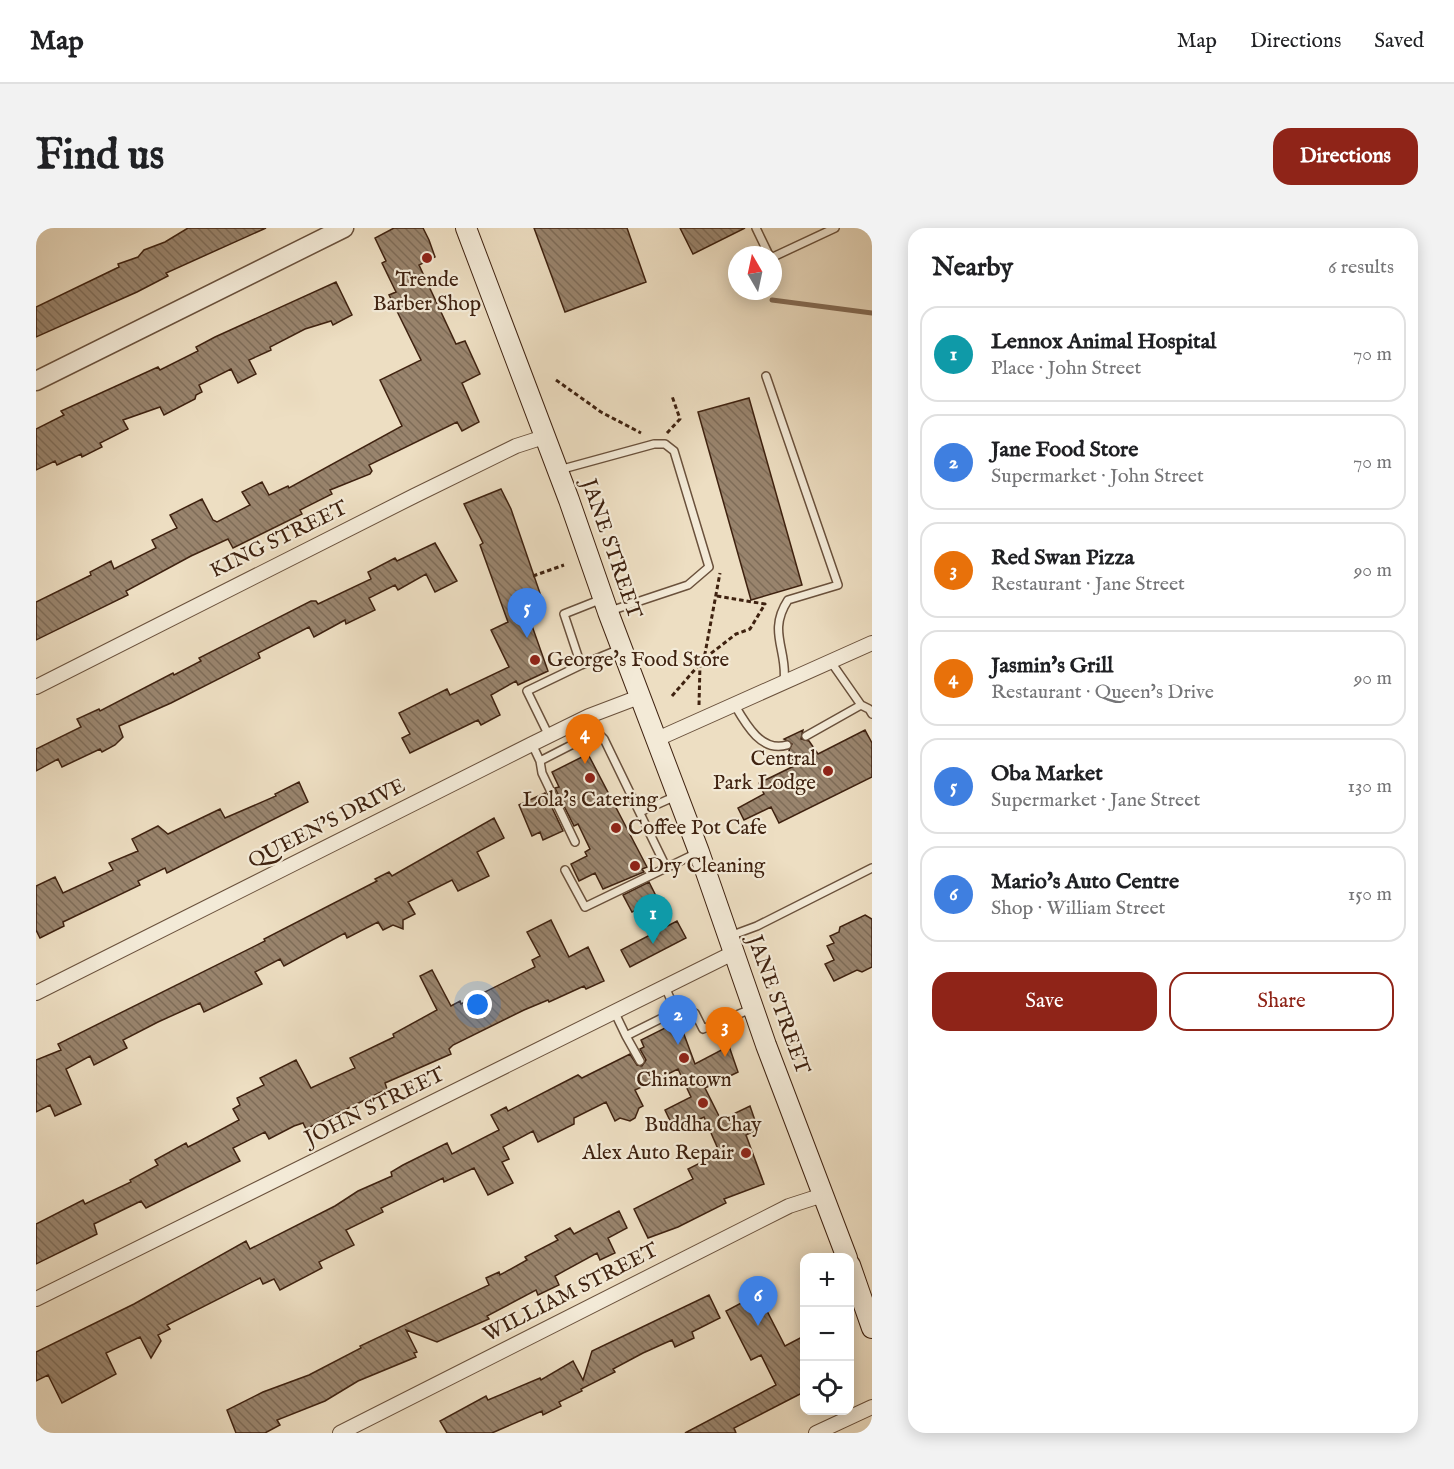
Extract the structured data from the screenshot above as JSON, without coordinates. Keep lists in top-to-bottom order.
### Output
{
  "streets": {
    "main road": ["JANE STREET"],
    "street": [
      "KING STREET",
      "QUEEN'S DRIVE",
      "JOHN STREET",
      "WILLIAM STREET"
    ]
  },
  "crossings": [
    ["KING STREET", "JANE STREET"],
    ["JANE STREET", "QUEEN'S DRIVE"],
    ["JANE STREET", "JOHN STREET"],
    ["JANE STREET", "WILLIAM STREET"]
  ],
  "places": [
    "Trende Barber Shop",
    "George's Food Store",
    "Central Park Lodge",
    "Lola's Catering",
    "Coffee Pot Cafe",
    "Dry Cleaning",
    "Chinatown",
    "Buddha Chay",
    "Alex Auto Repair"
  ],
  "north": "top",
  "page": {
    "header": "Map",
    "nav": ["Map", "Directions", "Saved"],
    "buttons": [
      "Directions",
      ["Save", "Share"]
    ],
    "title": "Find us",
    "heading": ["Nearby", "6 results"],
    "list": [
      {
        "mark": "1",
        "name": "Lennox Animal Hospital",
        "note": "Place · John Street",
        "value": "70 m"
      },
      {
        "mark": "2",
        "name": "Jane Food Store",
        "note": "Supermarket · John Street",
        "value": "70 m"
      },
      {
        "mark": "3",
        "name": "Red Swan Pizza",
        "note": "Restaurant · Jane Street",
        "value": "90 m"
      },
      {
        "mark": "4",
        "name": "Jasmin's Grill",
        "note": "Restaurant · Queen's Drive",
        "value": "90 m"
      },
      {
        "mark": "5",
        "name": "Oba Market",
        "note": "Supermarket · Jane Street",
        "value": "130 m"
      },
      {
        "mark": "6",
        "name": "Mario's Auto Centre",
        "note": "Shop · William Street",
        "value": "150 m"
      }
    ],
    "pins": [
      "5",
      "4",
      "1",
      "2",
      "3",
      "6"
    ],
    "map_buttons": ["+", "−"]
  }
}
